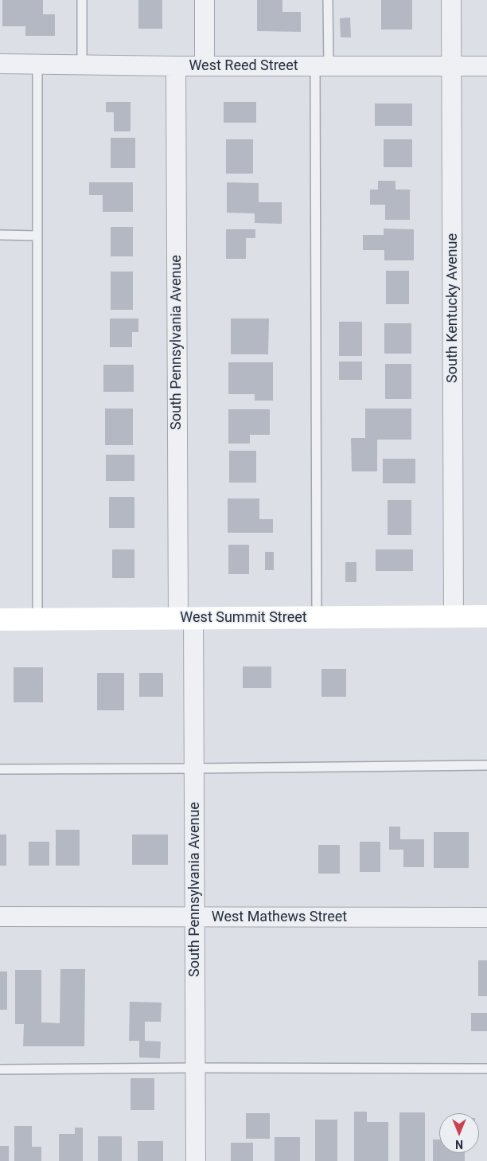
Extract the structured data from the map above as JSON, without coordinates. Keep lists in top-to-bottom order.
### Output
{
  "streets": {
    "street": [
      "West Reed Street",
      "South Kentucky Avenue",
      "South Pennsylvania Avenue",
      "West Summit Street",
      "West Mathews Street"
    ]
  },
  "crossings": [
    ["West Reed Street", "South Kentucky Avenue"],
    ["West Reed Street", "South Pennsylvania Avenue"],
    ["South Kentucky Avenue", "West Summit Street"],
    ["South Pennsylvania Avenue", "West Summit Street"],
    ["South Pennsylvania Avenue", "West Mathews Street"]
  ],
  "north": "bottom"
}
